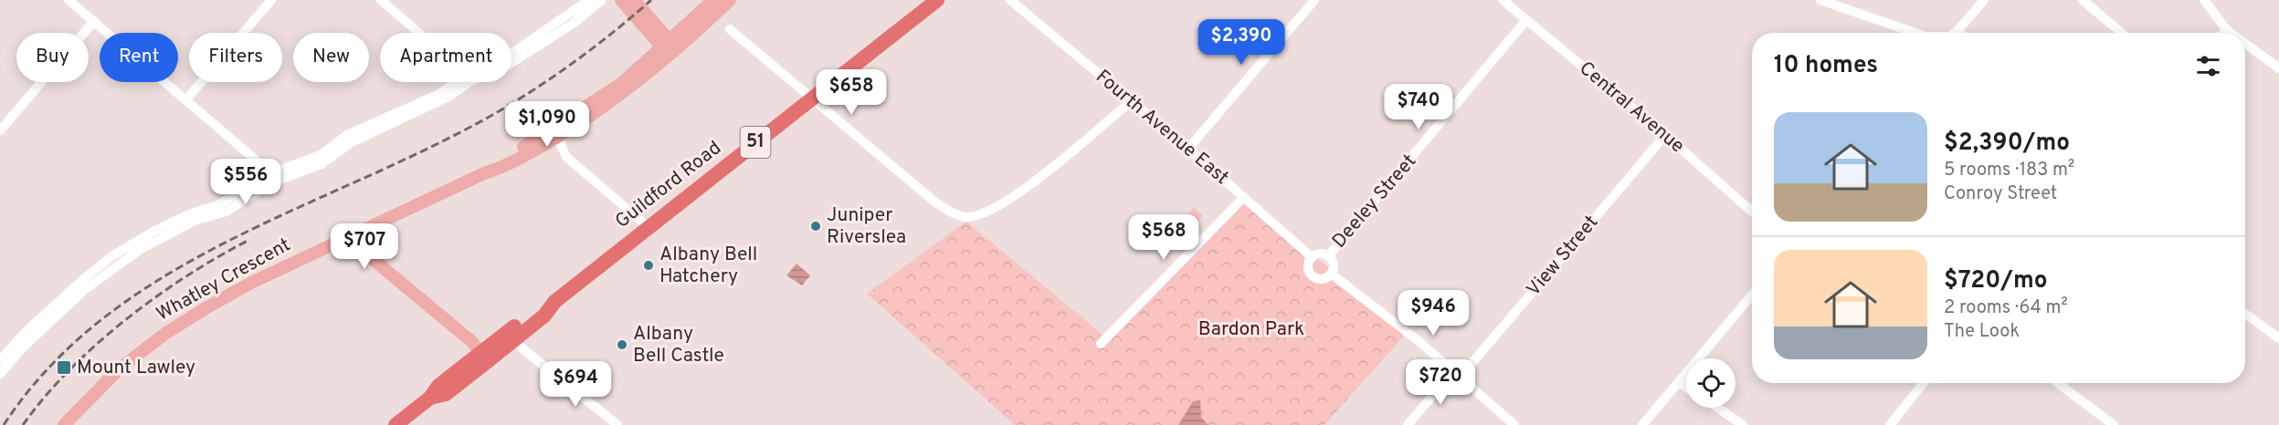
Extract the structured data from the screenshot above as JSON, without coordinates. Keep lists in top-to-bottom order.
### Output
{
  "streets": {
    "highway": ["51", "Guildford Road"],
    "main road": ["Whatley Crescent"],
    "street": [
      "Central Avenue",
      "Fourth Avenue East",
      "Deeley Street",
      "View Street"
    ]
  },
  "crossings": [
    ["Central Avenue", "Deeley Street"],
    ["Central Avenue", "View Street"],
    ["Fourth Avenue East", "Deeley Street"]
  ],
  "parks": ["Bardon Park"],
  "places": {
    "other": ["Juniper Riverslea", "Albany Bell Hatchery", "Albany Bell Castle"],
    "transit": ["Mount Lawley"]
  },
  "page": {
    "price": [
      "$2,390",
      "$658",
      "$740",
      "$1,090",
      "$556",
      "$568",
      "$707",
      "$946",
      "$720",
      "$694"
    ],
    "chip": [
      "Buy",
      "Rent",
      "Filters",
      "New",
      "Apartment"
    ],
    "heading": "10 homes",
    "list": [
      {
        "name": "$2,390/mo",
        "note": "5 rooms · 183 m² · Conroy Street"
      },
      {
        "name": "$720/mo",
        "note": "2 rooms · 64 m² · The Look"
      }
    ]
  }
}
